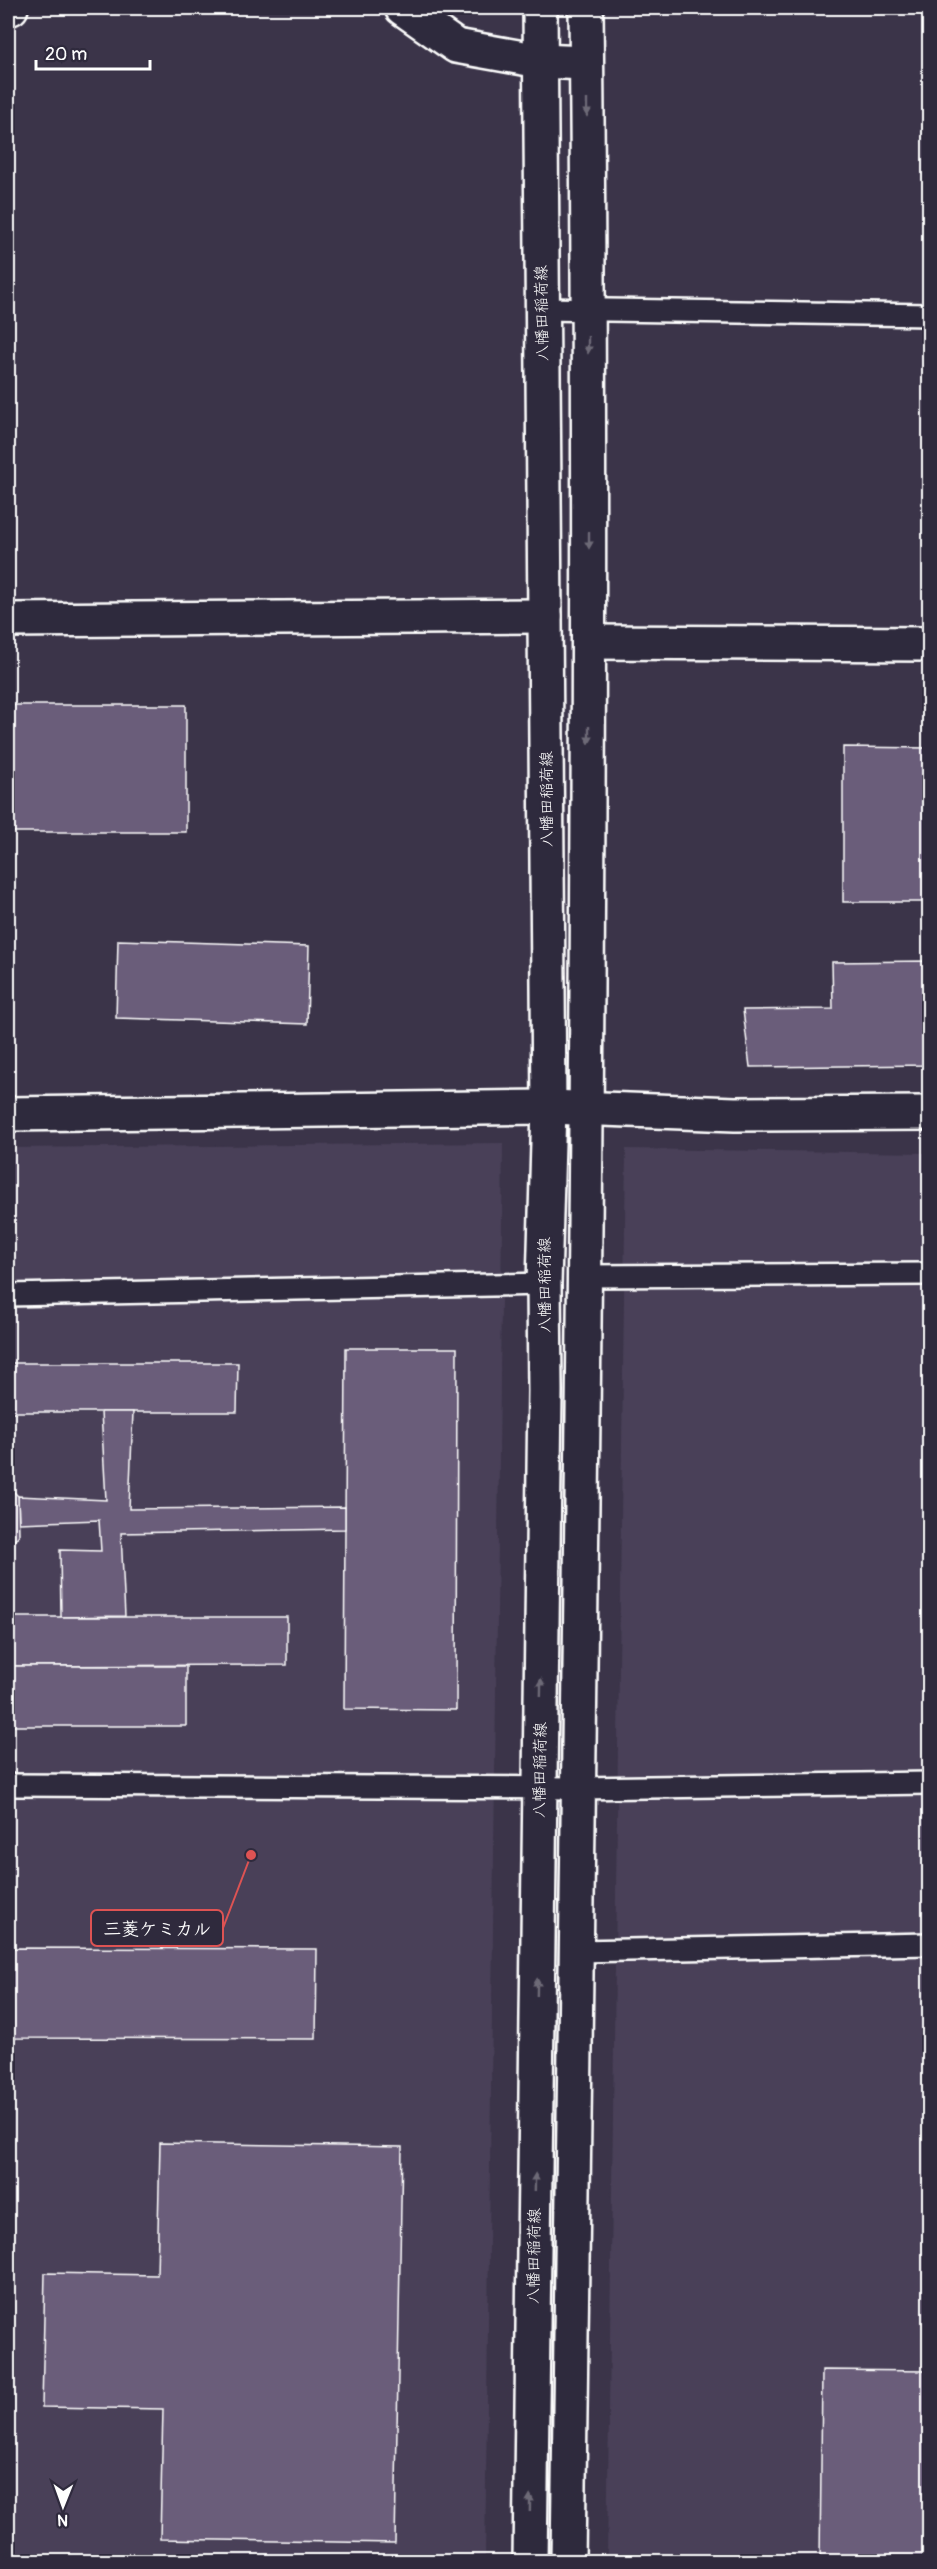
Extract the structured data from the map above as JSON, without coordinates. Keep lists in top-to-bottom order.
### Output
{
  "streets": {
    "main road": ["八幡田稲荷線"]
  },
  "places": ["三菱ケミカル"],
  "scale_bar": "20 m",
  "north": "bottom"
}
